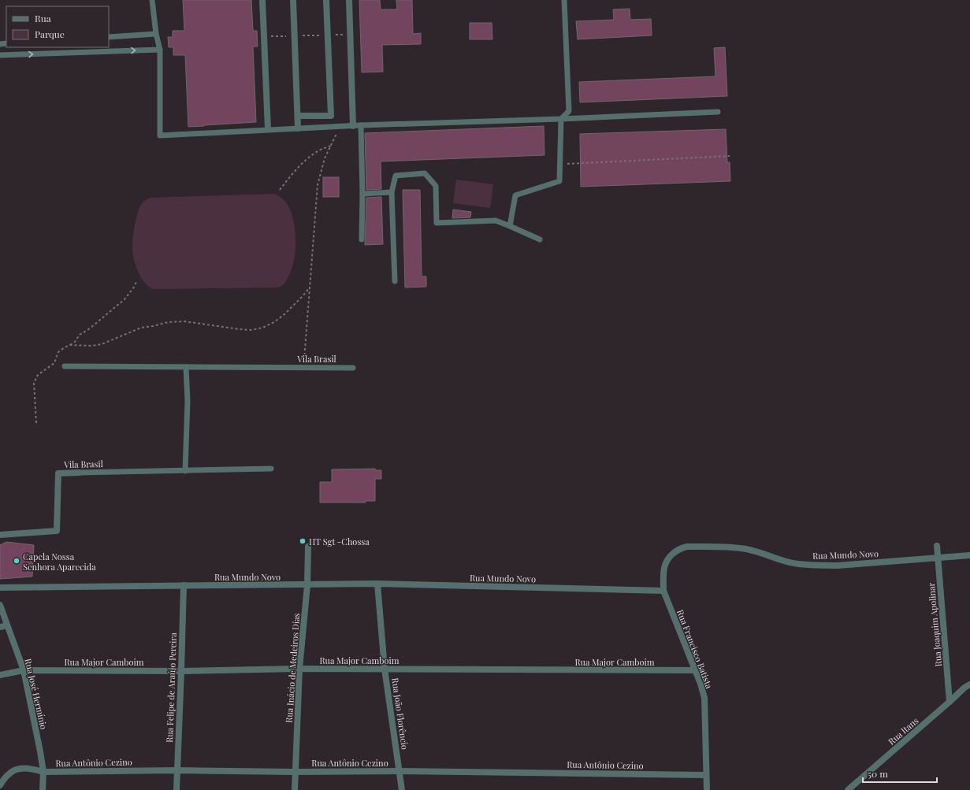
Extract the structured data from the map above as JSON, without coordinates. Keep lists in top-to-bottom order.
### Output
{
  "streets": {
    "street": [
      "Vila Brasil",
      "Rua Mundo Novo",
      "Rua Joaquim Apolinar",
      "Rua Francisco Batista",
      "Rua Major Camboim",
      "Rua Inácio de Medeiros Dias",
      "Rua Felipe de Araújo Pereira",
      "Rua José Hermínio",
      "Rua João Florêncio",
      "Rua Itans",
      "Rua Antônio Cezino"
    ]
  },
  "crossings": [
    ["Rua Mundo Novo", "Rua Joaquim Apolinar"],
    ["Rua Mundo Novo", "Rua Francisco Batista"],
    ["Rua Mundo Novo", "Rua Inácio de Medeiros Dias"],
    ["Rua Mundo Novo", "Rua Felipe de Araújo Pereira"],
    ["Rua Mundo Novo", "Rua João Florêncio"],
    ["Rua Joaquim Apolinar", "Rua Itans"],
    ["Rua Francisco Batista", "Rua Major Camboim"],
    ["Rua Francisco Batista", "Rua Antônio Cezino"],
    ["Rua Major Camboim", "Rua Inácio de Medeiros Dias"],
    ["Rua Major Camboim", "Rua Felipe de Araújo Pereira"],
    ["Rua Major Camboim", "Rua José Hermínio"],
    ["Rua Major Camboim", "Rua João Florêncio"],
    ["Rua Inácio de Medeiros Dias", "Rua Antônio Cezino"],
    ["Rua Felipe de Araújo Pereira", "Rua Antônio Cezino"],
    ["Rua José Hermínio", "Rua Antônio Cezino"],
    ["Rua João Florêncio", "Rua Antônio Cezino"]
  ],
  "places": ["HT Sgt -Chossa", "Capela Nossa Senhora Aparecida"],
  "legend": ["Rua", "Parque"],
  "scale_bar": "50 m"
}
